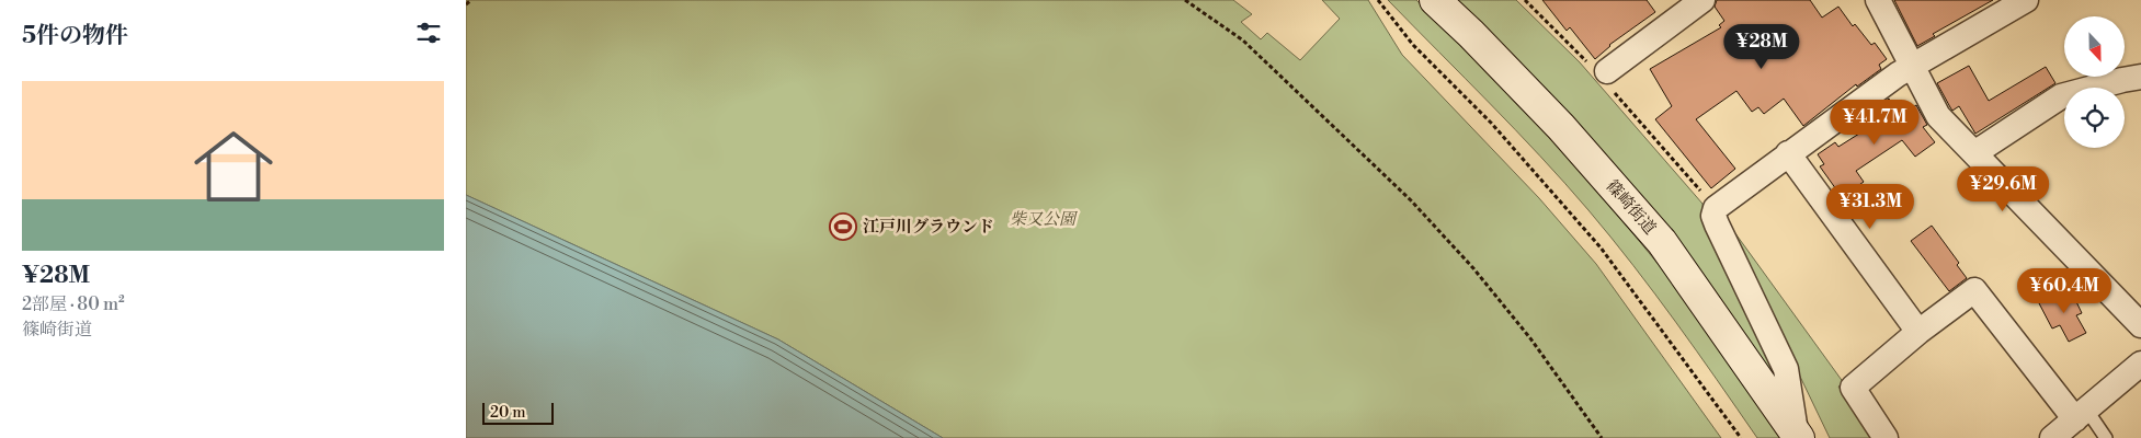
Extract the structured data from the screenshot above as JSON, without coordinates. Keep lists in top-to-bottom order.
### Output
{
  "streets": {
    "main road": ["篠崎街道"]
  },
  "parks": ["柴又公園"],
  "places": {
    "sports": ["江戸川グラウンド"]
  },
  "scale_bar": "20 m",
  "north": "bottom",
  "page": {
    "heading": "5件の物件",
    "price": [
      "¥28M",
      "¥41.7M",
      "¥29.6M",
      "¥31.3M",
      "¥60.4M"
    ],
    "list": [
      {
        "name": "¥28M",
        "note": "2部屋 · 80 m² · 篠崎街道"
      }
    ],
    "scale": "20 m"
  }
}
